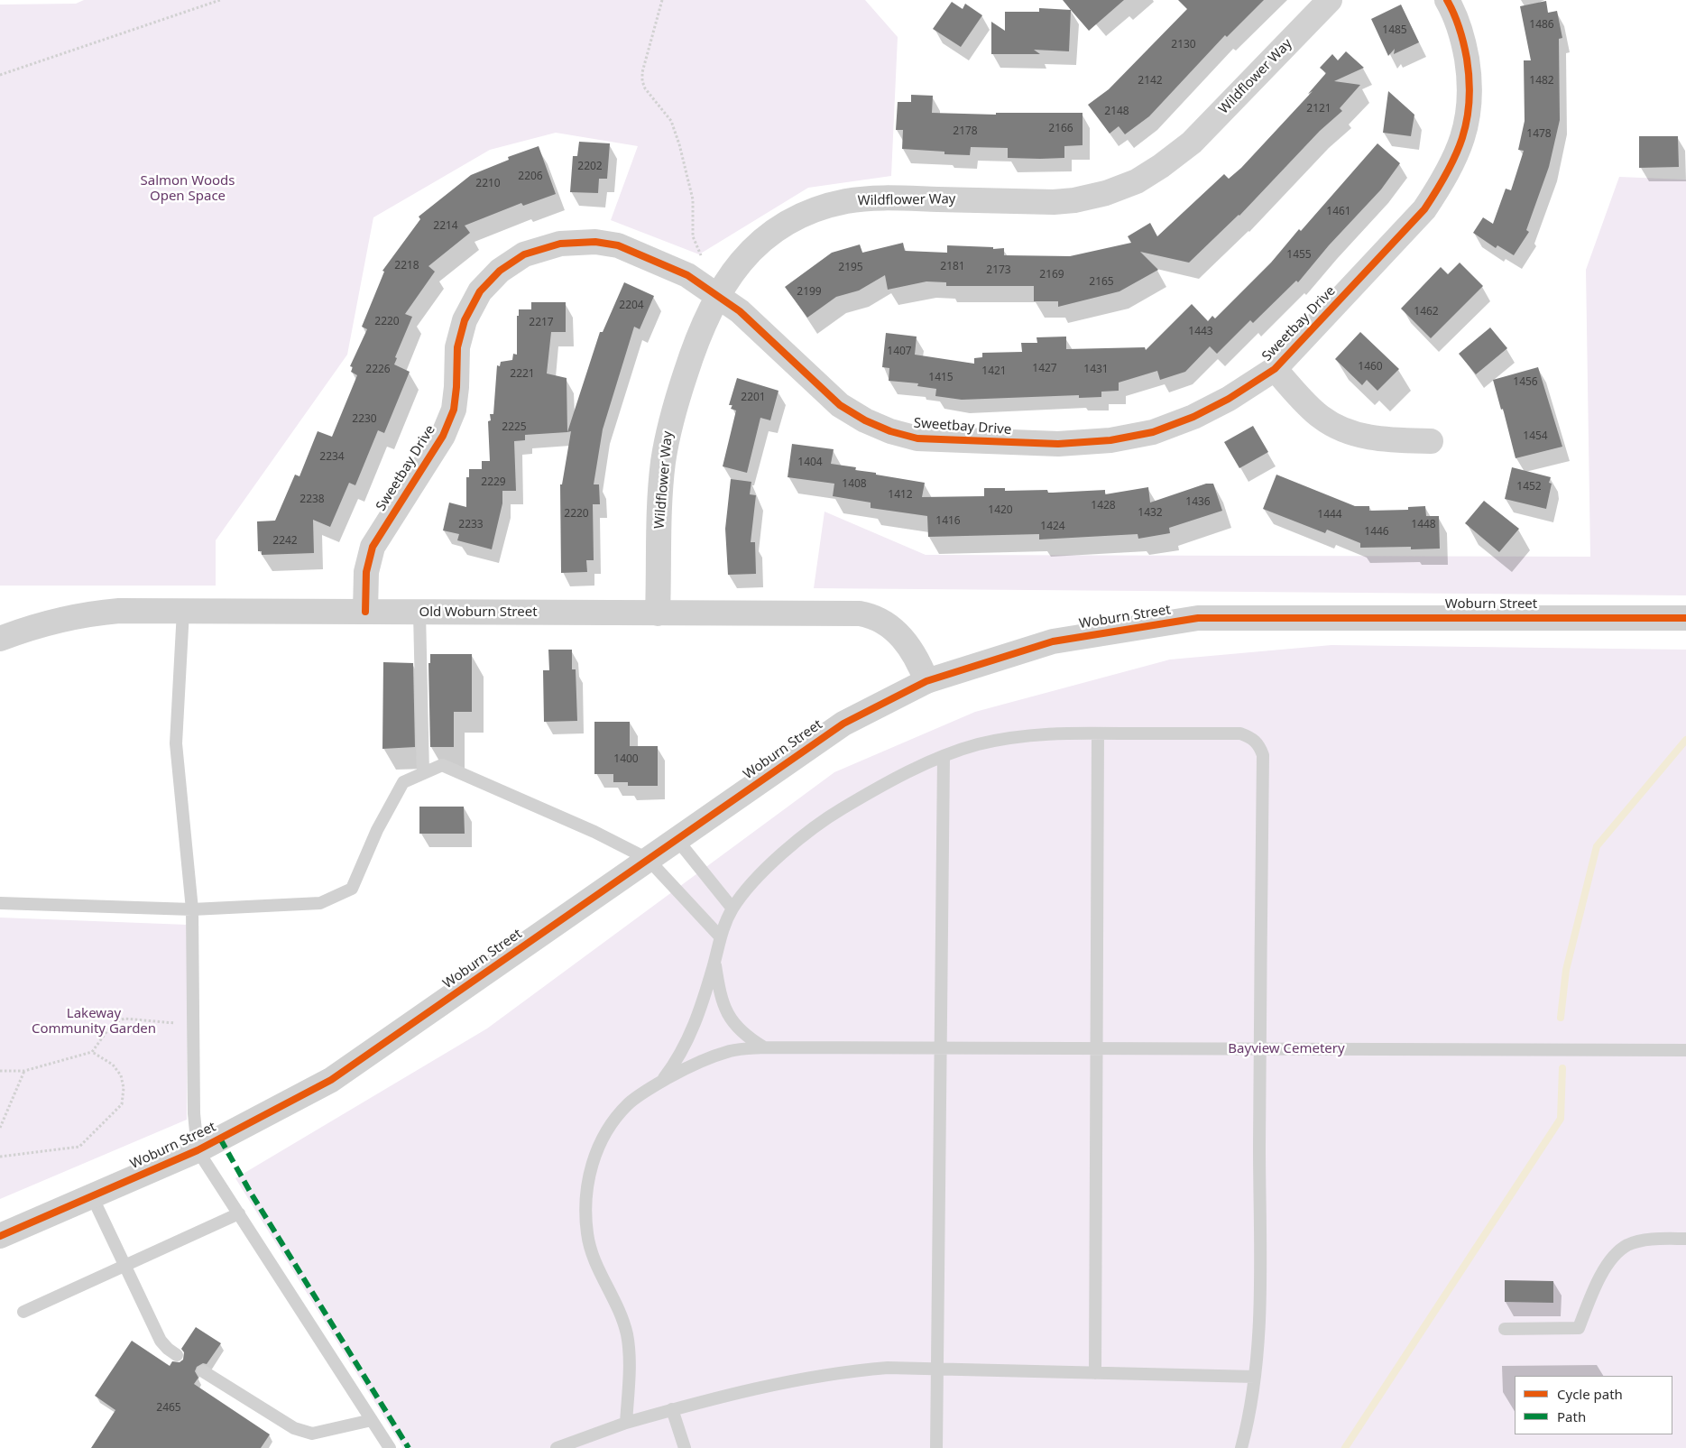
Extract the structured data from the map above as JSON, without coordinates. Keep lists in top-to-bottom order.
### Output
{
  "streets": {
    "street": [
      "Wildflower Way",
      "Sweetbay Drive",
      "Woburn Street",
      "Old Woburn Street"
    ]
  },
  "crossings": [
    ["Wildflower Way", "Sweetbay Drive"],
    ["Wildflower Way", "Old Woburn Street"],
    ["Sweetbay Drive", "Old Woburn Street"],
    ["Woburn Street", "Old Woburn Street"]
  ],
  "parks": ["Salmon Woods Open Space", "Lakeway Community Garden", "Bayview Cemetery"],
  "house_numbers": [
    "1486",
    "1485",
    "2130",
    "2142",
    "1482",
    "2121",
    "2148",
    "2166",
    "2178",
    "1478",
    "2202",
    "2206",
    "2210",
    "1461",
    "2214",
    "1455",
    "2218",
    "2181",
    "2195",
    "2173",
    "2169",
    "2165",
    "2199",
    "2204",
    "1462",
    "2220",
    "2217",
    "1443",
    "1407",
    "1460",
    "1427",
    "2226",
    "1431",
    "1421",
    "2221",
    "1415",
    "1456",
    "2201",
    "2230",
    "2225",
    "1454",
    "2234",
    "1404",
    "2229",
    "1408",
    "1452",
    "1412",
    "2238",
    "1436",
    "1428",
    "1420",
    "1432",
    "2220",
    "1444",
    "1416",
    "2233",
    "1448",
    "1424",
    "1446",
    "2242",
    "1400",
    "2465"
  ],
  "legend": ["Cycle path", "Path"]
}
